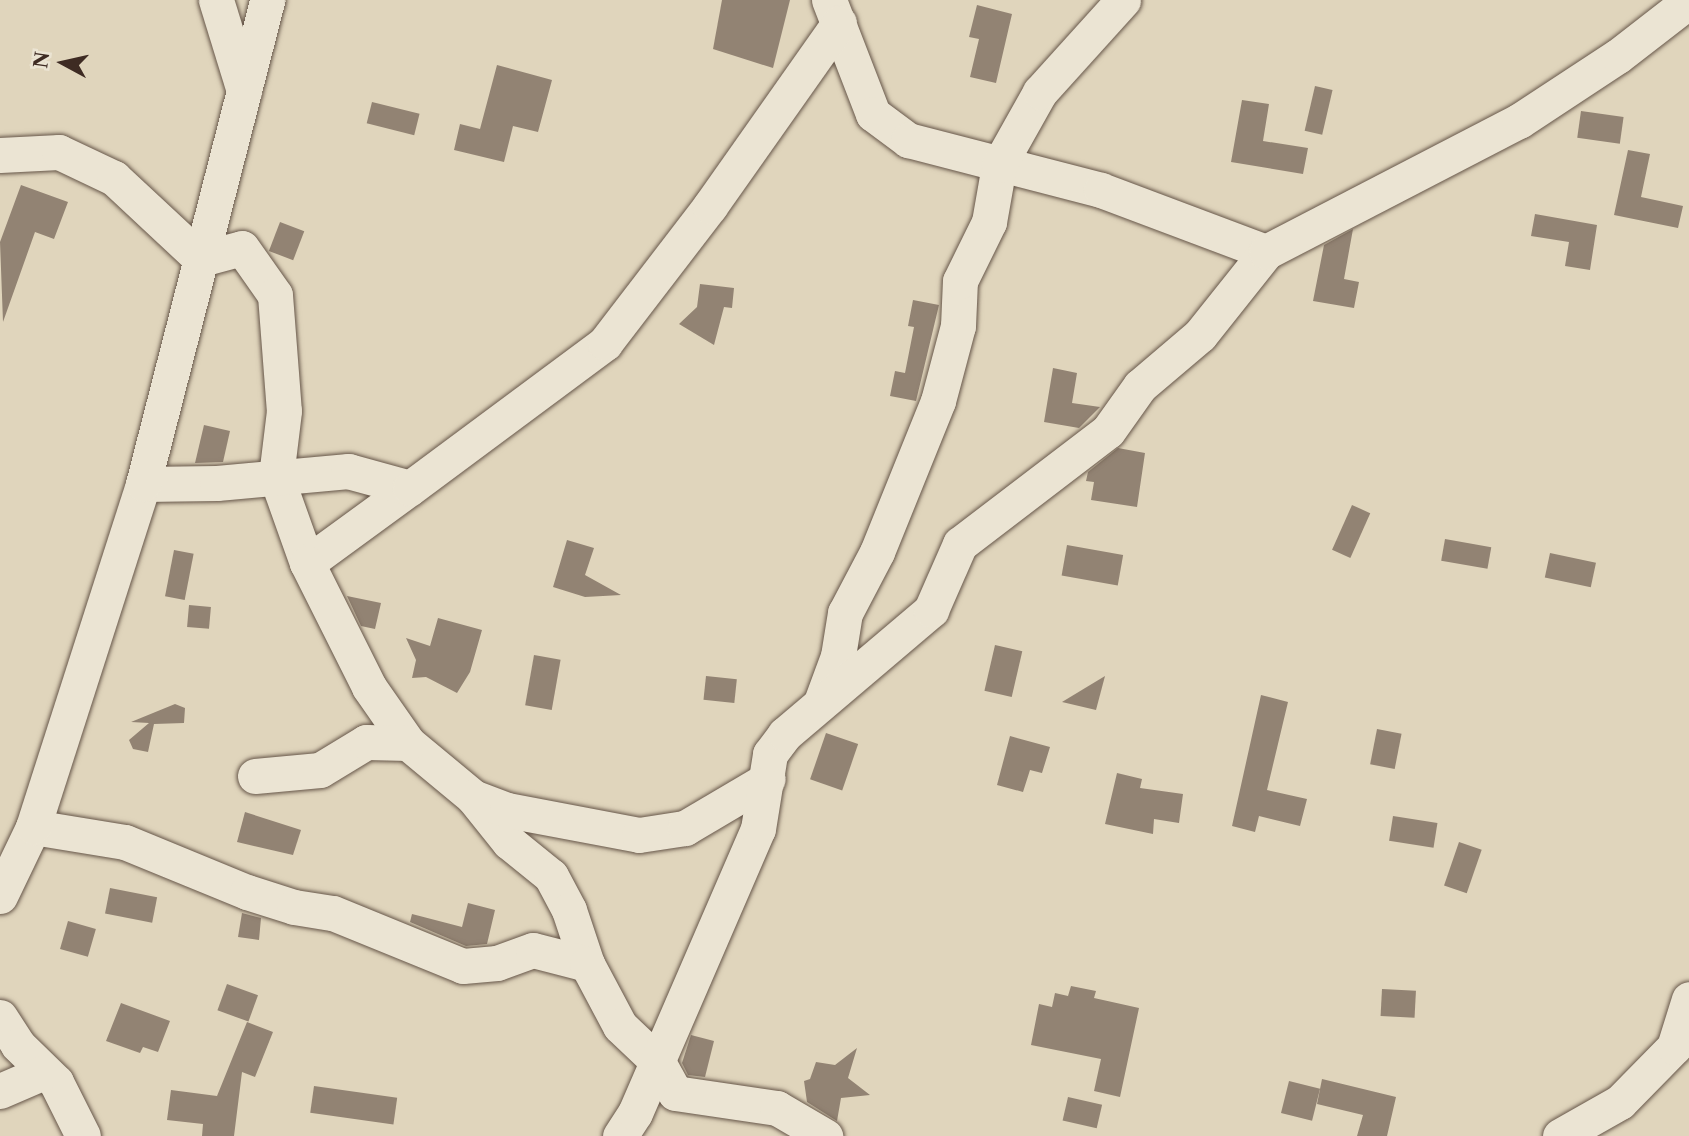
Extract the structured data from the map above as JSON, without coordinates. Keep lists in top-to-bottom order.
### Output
{
  "north": "left"
}
